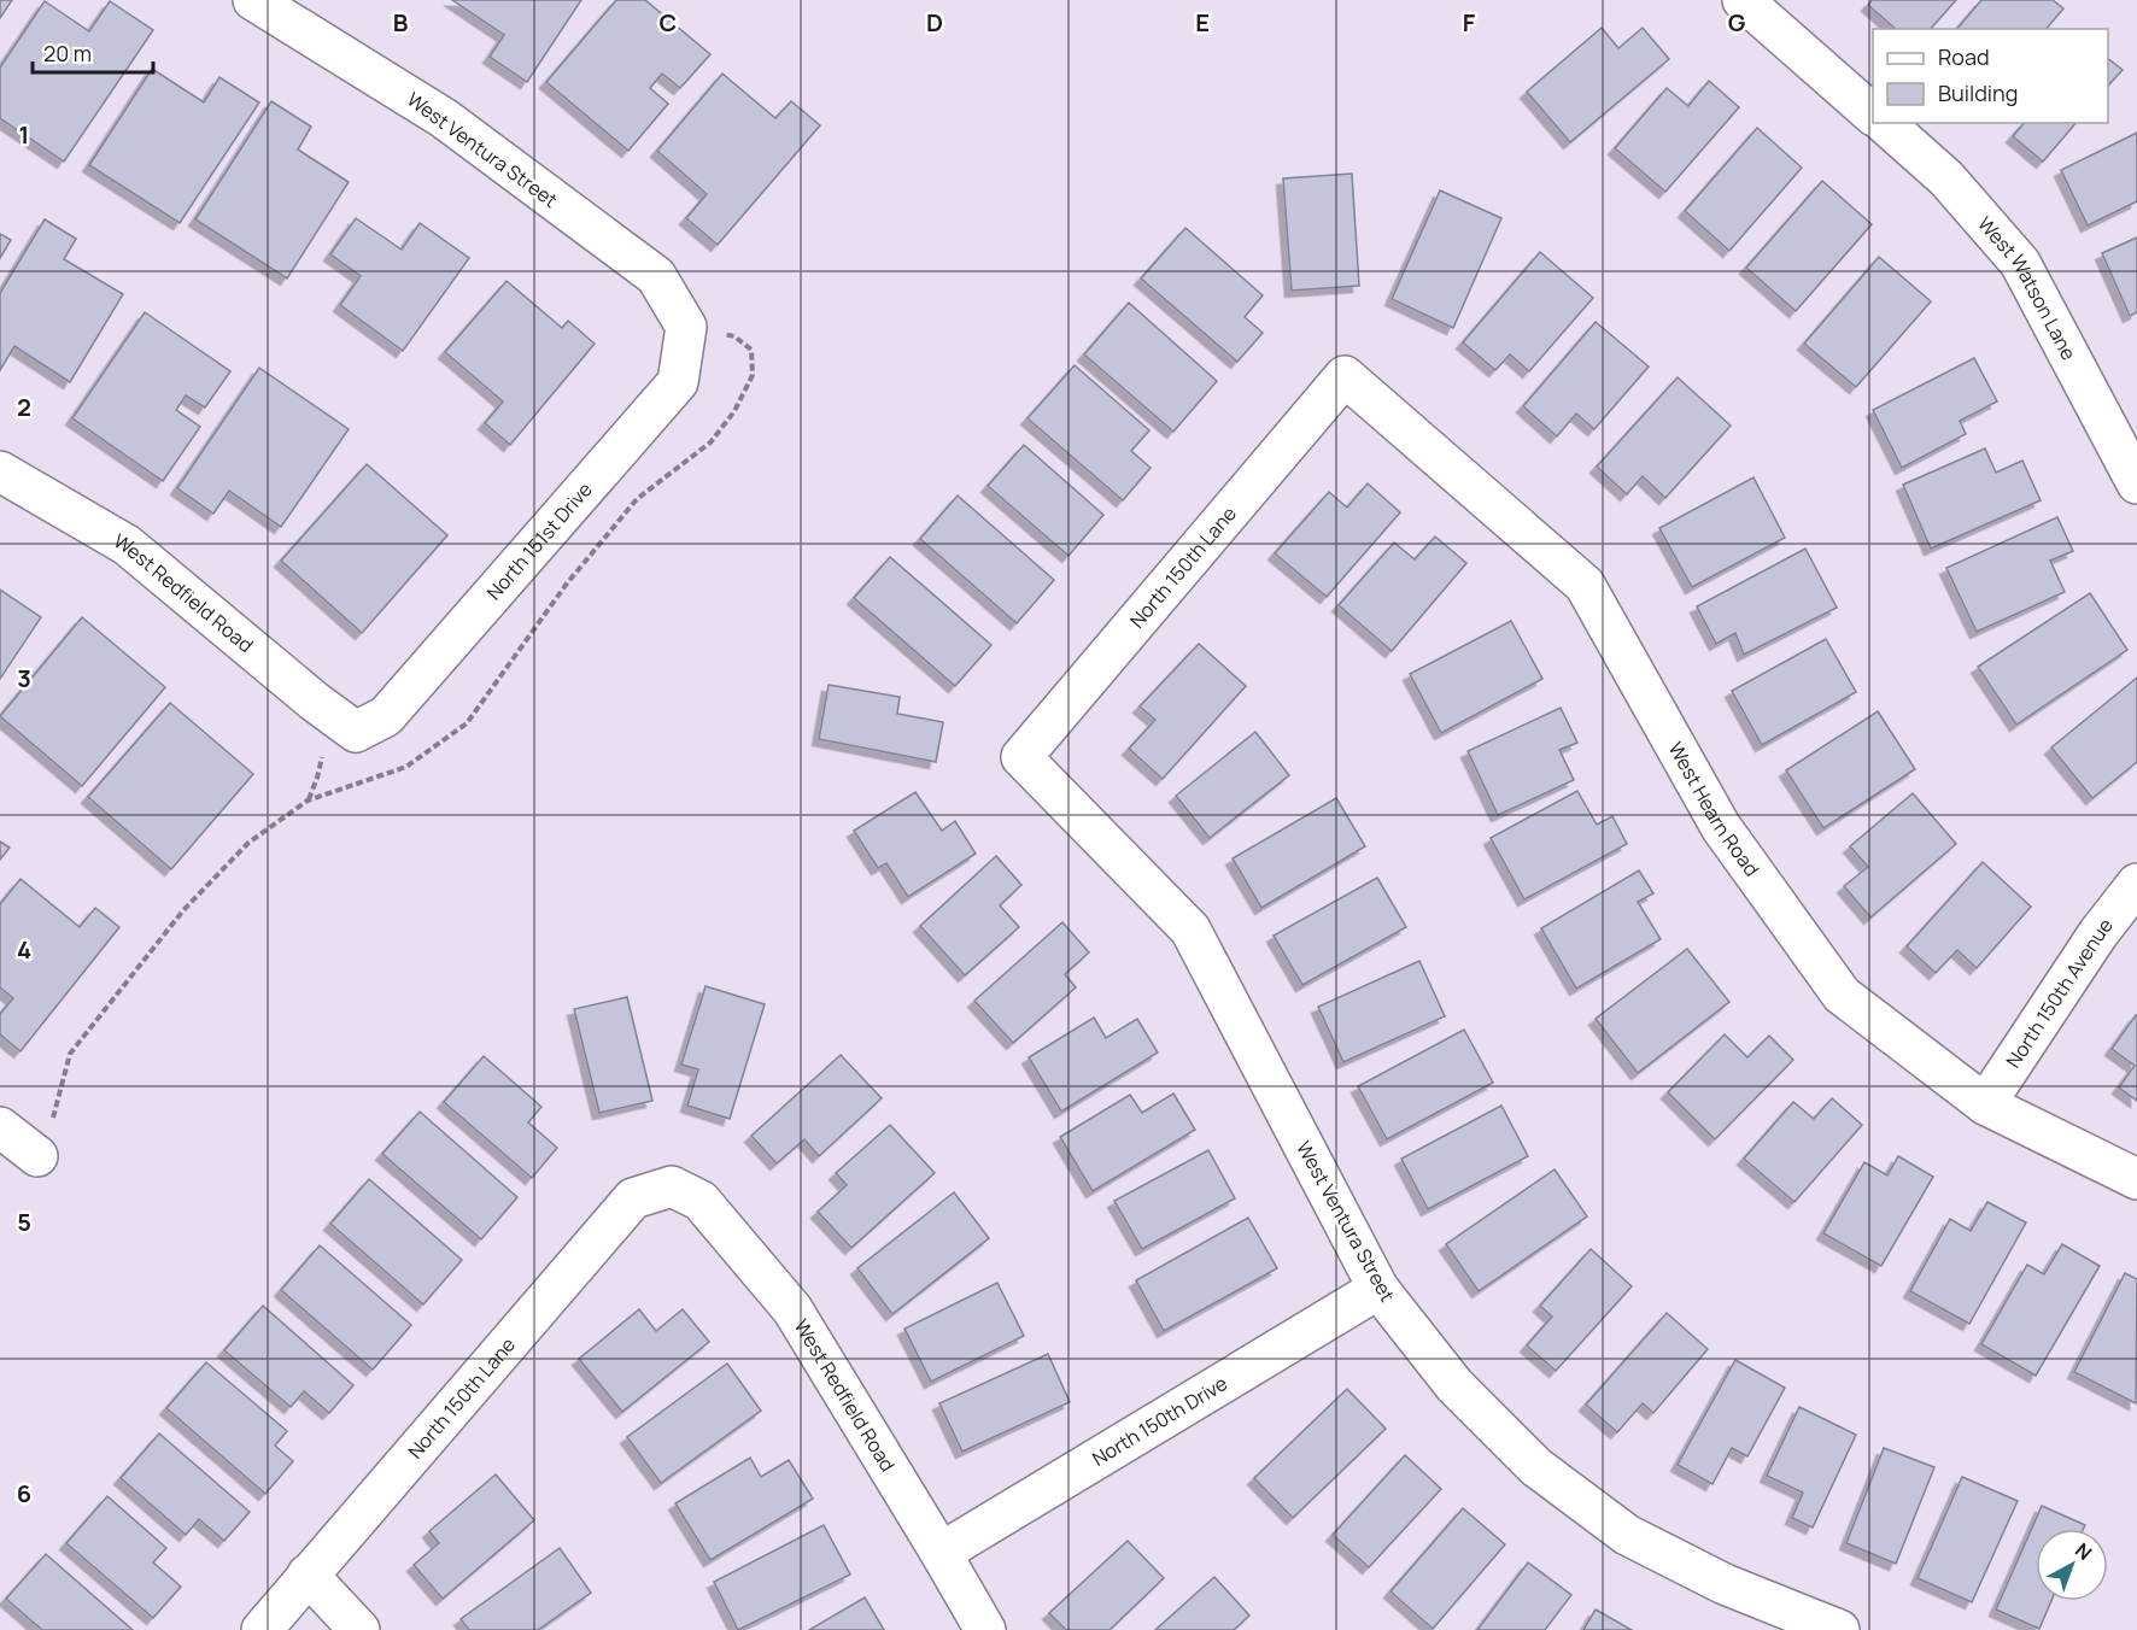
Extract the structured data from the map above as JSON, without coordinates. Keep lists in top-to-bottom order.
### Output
{
  "streets": {
    "street": [
      "West Ventura Street",
      "West Watson Lane",
      "North 151st Drive",
      "North 150th Lane",
      "West Redfield Road",
      "West Hearn Road",
      "North 150th Avenue",
      "North 150th Drive"
    ]
  },
  "crossings": [
    ["West Ventura Street", "North 151st Drive"],
    ["West Ventura Street", "North 150th Lane"],
    ["West Ventura Street", "North 150th Drive"],
    ["North 151st Drive", "West Redfield Road"],
    ["North 150th Lane", "West Redfield Road"],
    ["North 150th Lane", "West Hearn Road"],
    ["West Redfield Road", "North 150th Drive"],
    ["West Hearn Road", "North 150th Avenue"]
  ],
  "legend": ["Road", "Building"],
  "scale_bar": "20 m",
  "north": "top right",
  "grid": {
    "columns": [
      "B",
      "C",
      "D",
      "E",
      "F",
      "G"
    ],
    "rows": [
      "1",
      "2",
      "3",
      "4",
      "5",
      "6"
    ]
  }
}
